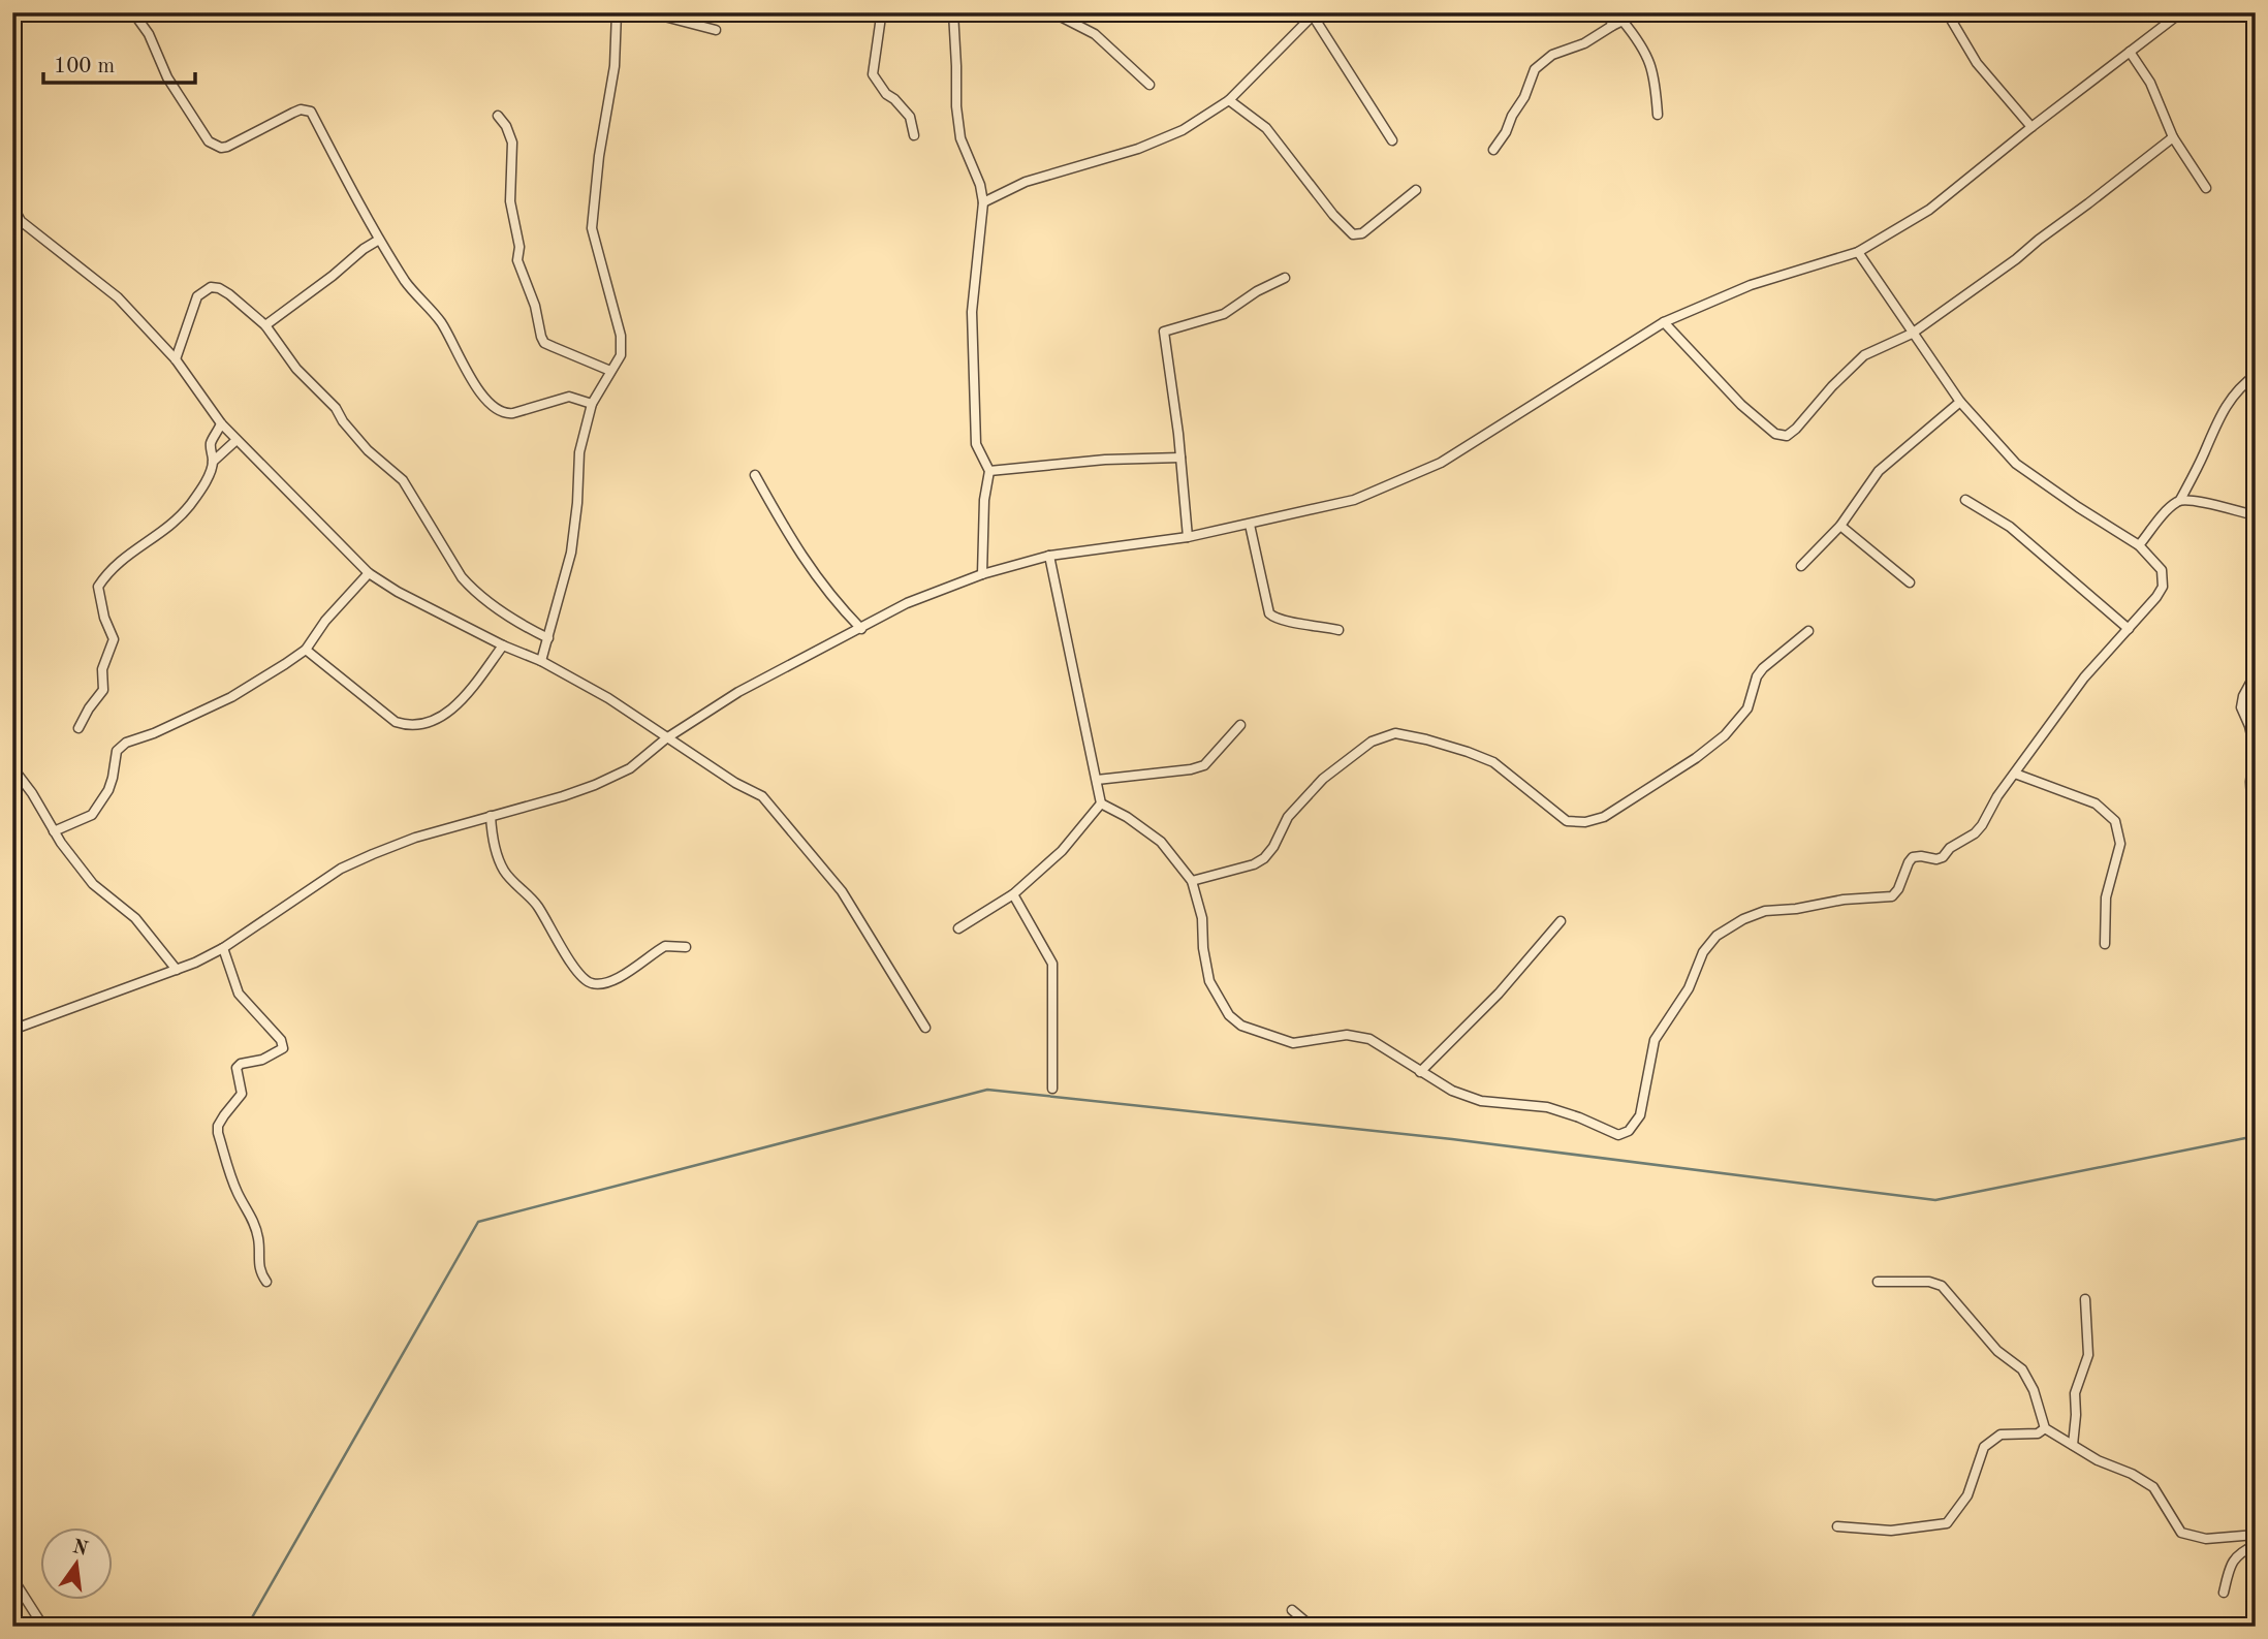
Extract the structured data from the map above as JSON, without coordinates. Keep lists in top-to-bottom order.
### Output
{
  "scale_bar": "100 m",
  "north": "top"
}
